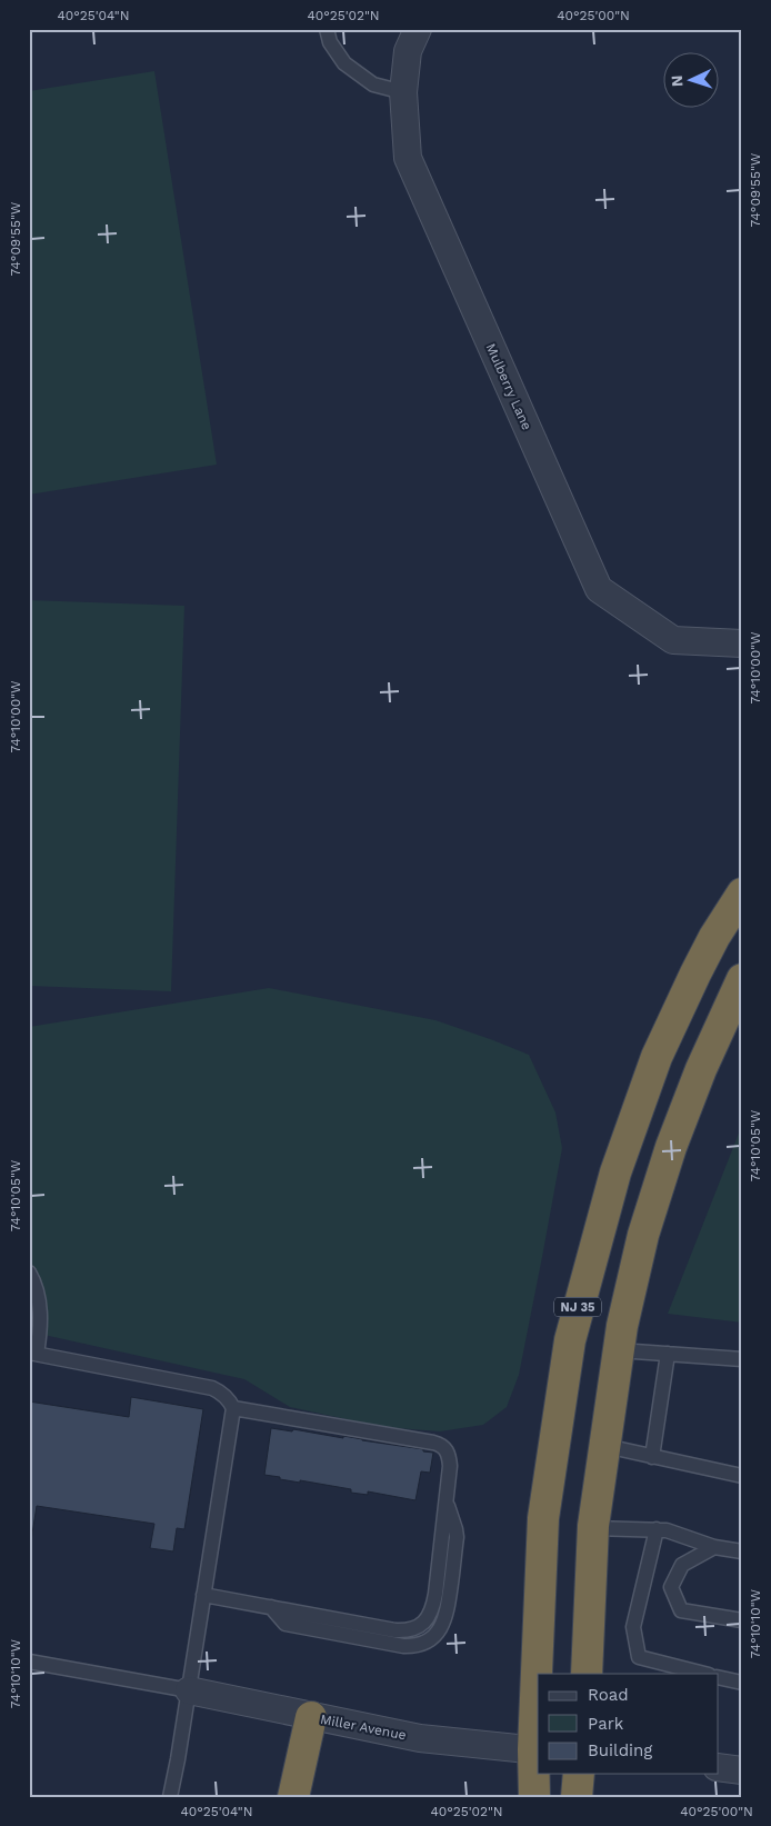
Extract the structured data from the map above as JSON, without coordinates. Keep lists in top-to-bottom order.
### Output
{
  "streets": {
    "highway": ["NJ 35"],
    "street": ["Mulberry Lane", "Miller Avenue"]
  },
  "crossings": [
    ["NJ 35", "Miller Avenue"]
  ],
  "legend": ["Road", "Park", "Building"],
  "north": "left",
  "coordinates": [
    "40°25'04\"N",
    "40°25'02\"N",
    "40°25'00\"N",
    "74°09'55\"W",
    "74°10'00\"W",
    "74°10'05\"W",
    "74°10'10\"W"
  ]
}
